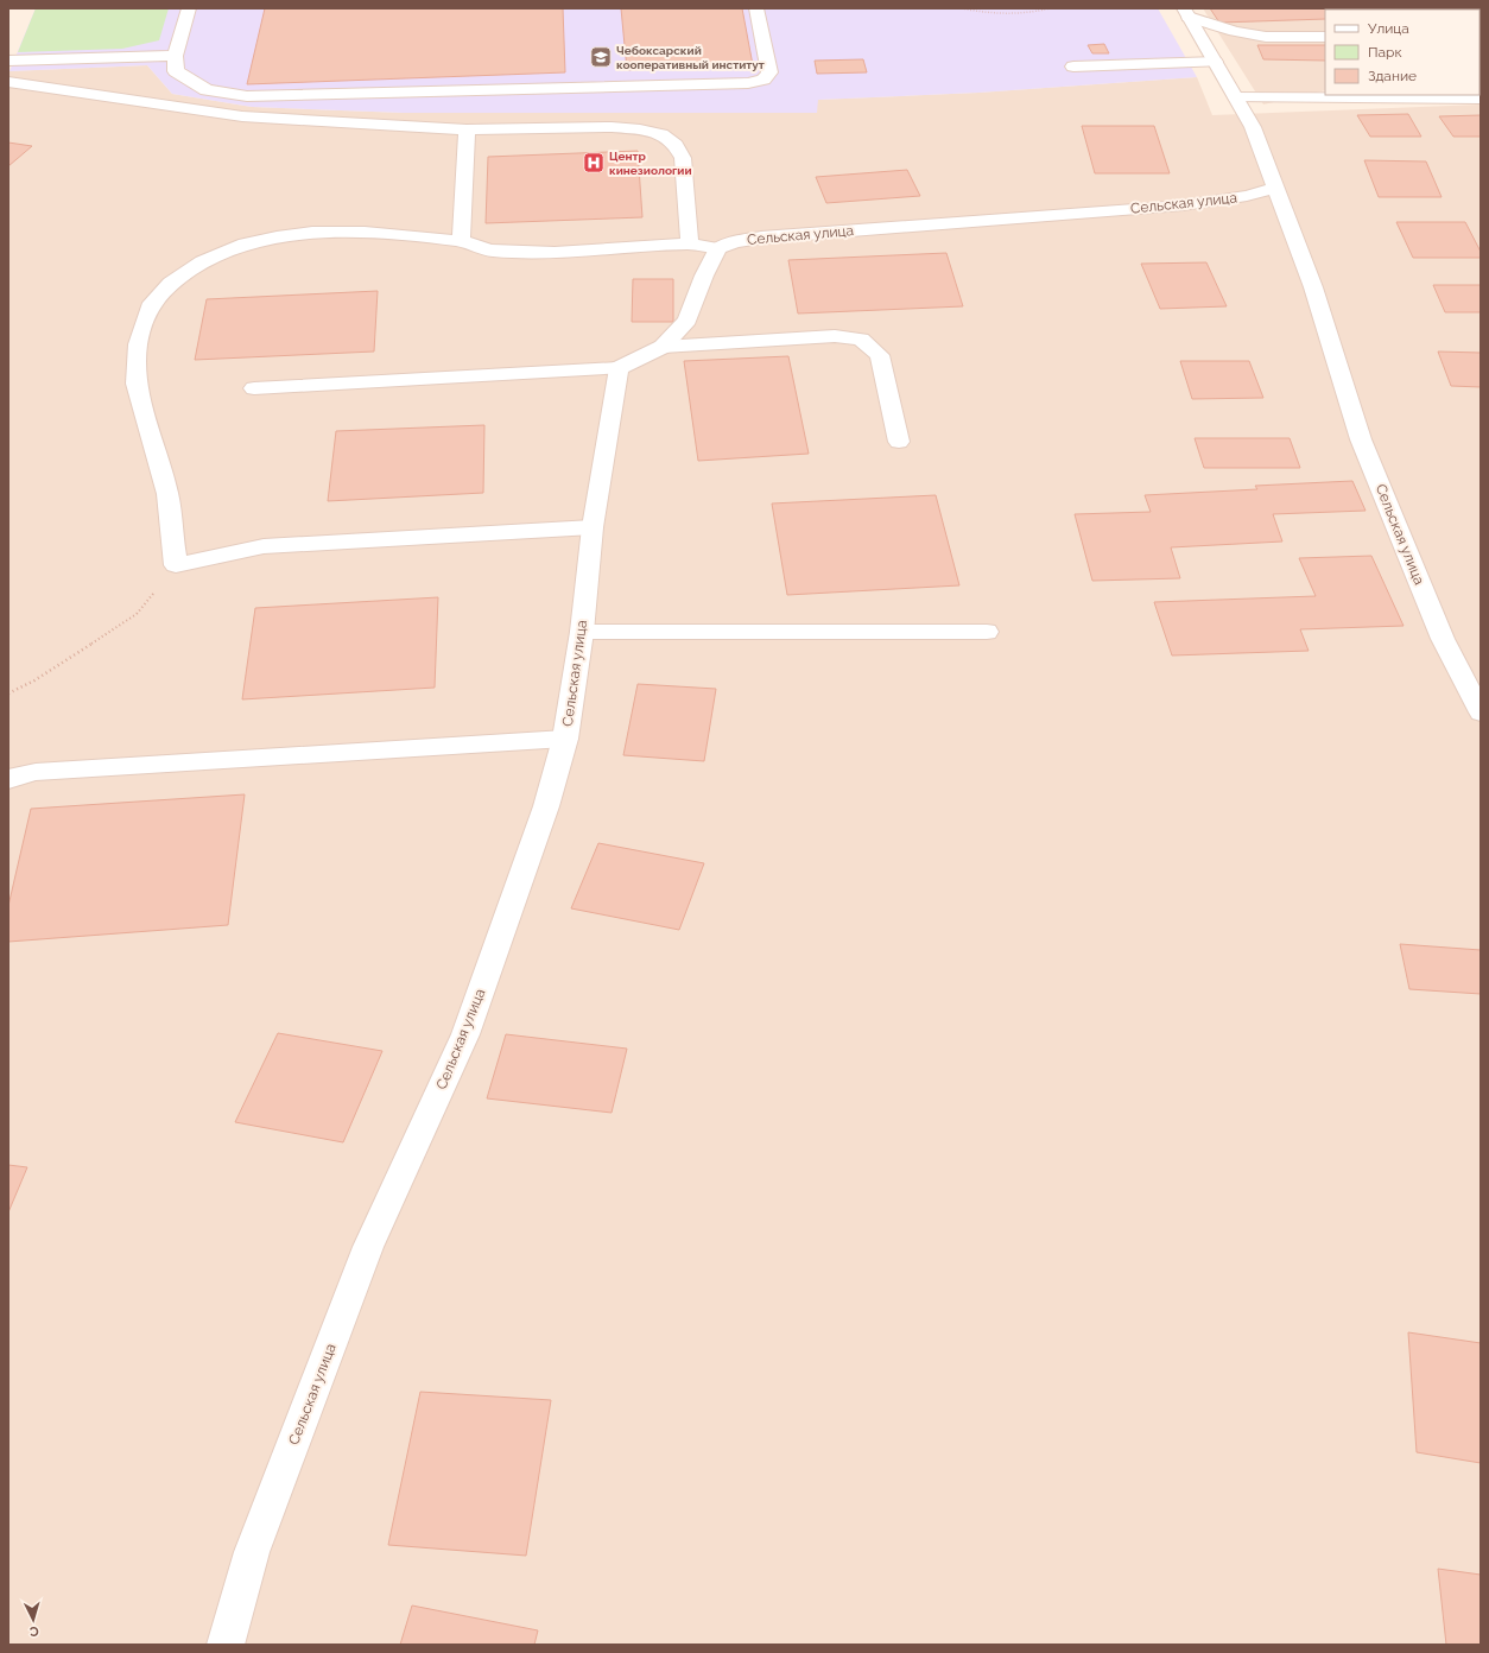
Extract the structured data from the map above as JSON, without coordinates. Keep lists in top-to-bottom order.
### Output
{
  "streets": {
    "street": ["Сельская улица"]
  },
  "places": {
    "school or university": ["Чебоксарский кооперативный институт"],
    "hospital": ["Центр кинезиологии"]
  },
  "legend": ["Улица", "Парк", "Здание"],
  "north": "bottom"
}
